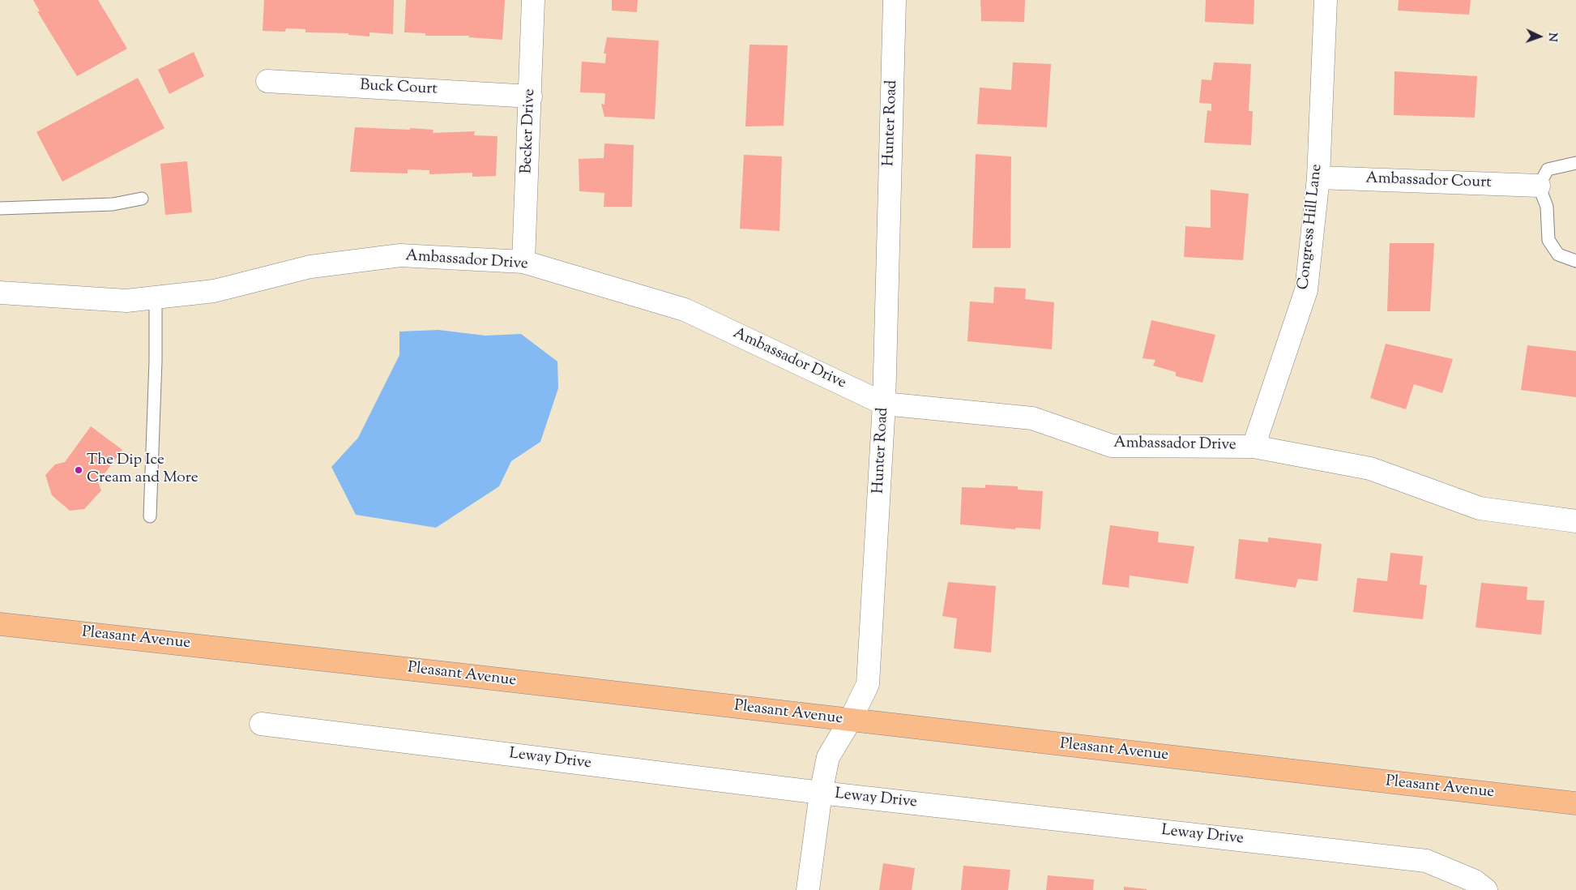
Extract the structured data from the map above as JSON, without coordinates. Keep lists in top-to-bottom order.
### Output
{
  "streets": {
    "main road": ["Pleasant Avenue"],
    "street": [
      "Buck Court",
      "Hunter Road",
      "Becker Drive",
      "Ambassador Court",
      "Congress Hill Lane",
      "Ambassador Drive",
      "Leway Drive"
    ]
  },
  "crossings": [
    ["Buck Court", "Becker Drive"],
    ["Hunter Road", "Ambassador Drive"],
    ["Hunter Road", "Pleasant Avenue"],
    ["Hunter Road", "Leway Drive"],
    ["Becker Drive", "Ambassador Drive"],
    ["Ambassador Court", "Congress Hill Lane"],
    ["Congress Hill Lane", "Ambassador Drive"]
  ],
  "places": ["The Dip Ice Cream and More"],
  "north": "right"
}
